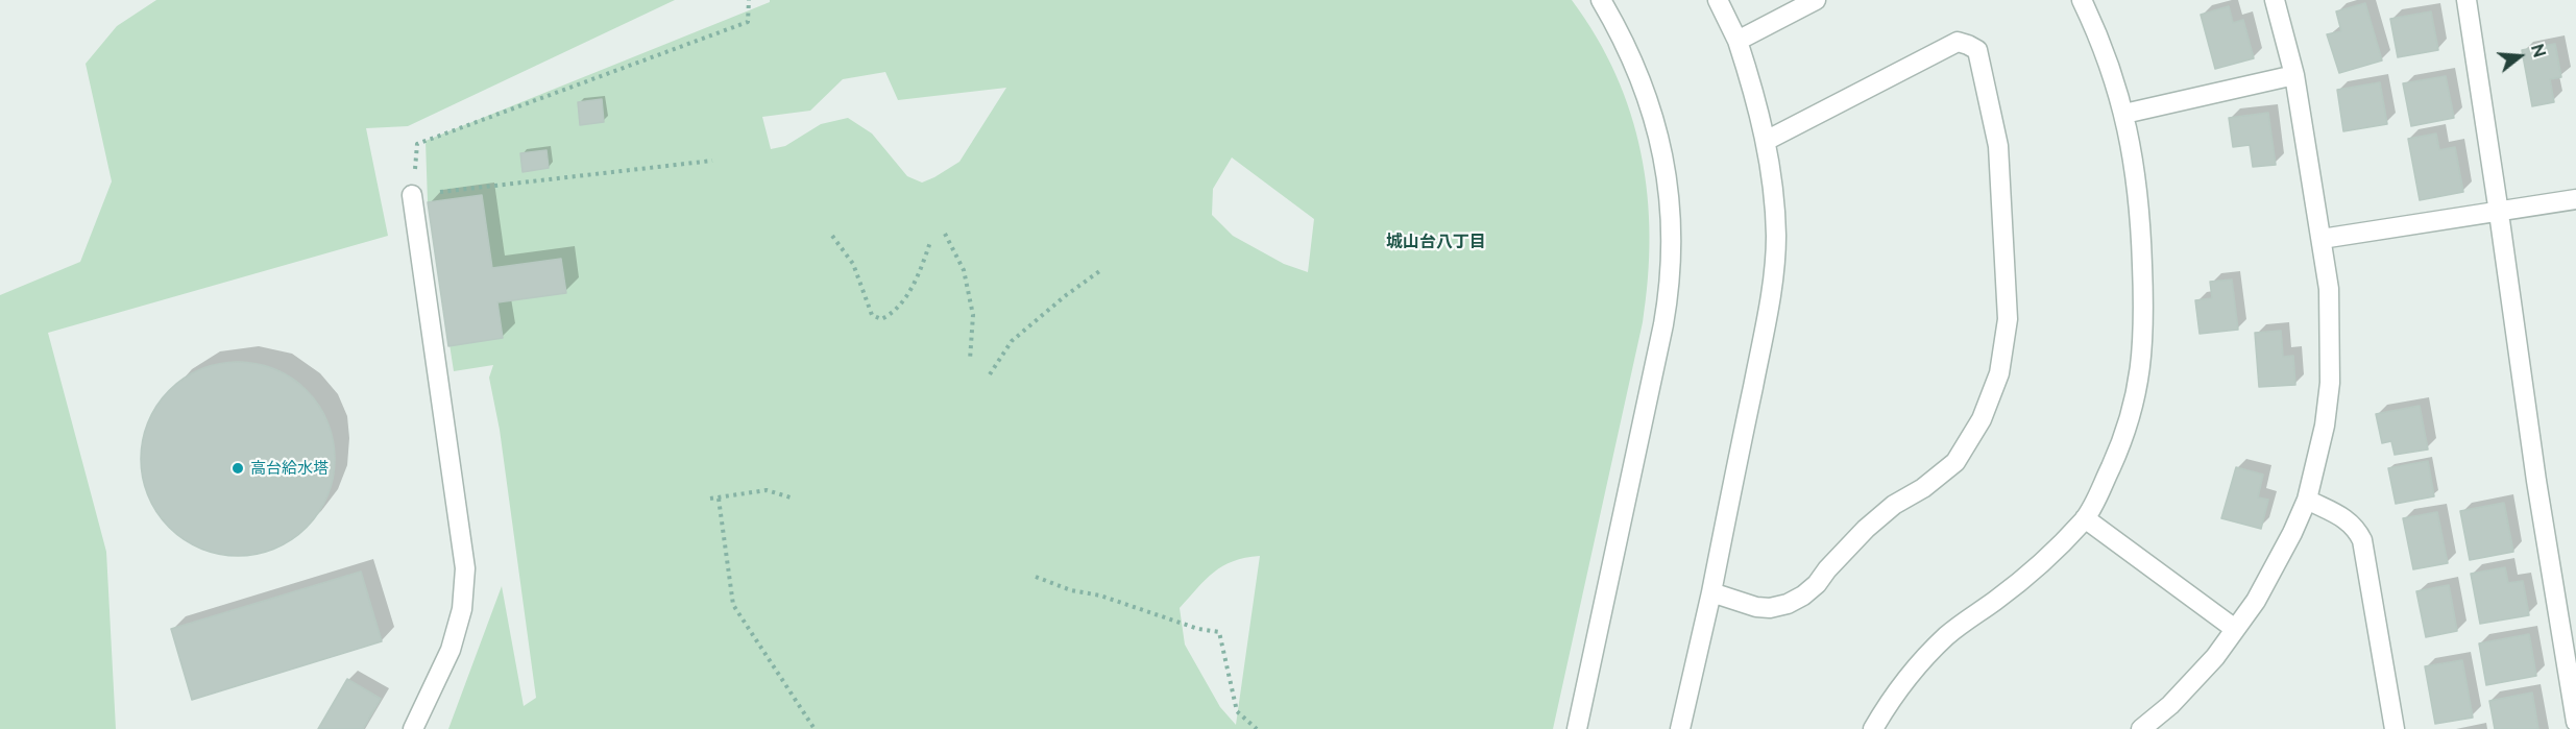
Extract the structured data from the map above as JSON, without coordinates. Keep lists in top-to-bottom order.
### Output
{
  "districts": ["城山台八丁目"],
  "places": ["高台給水塔"],
  "north": "right"
}
